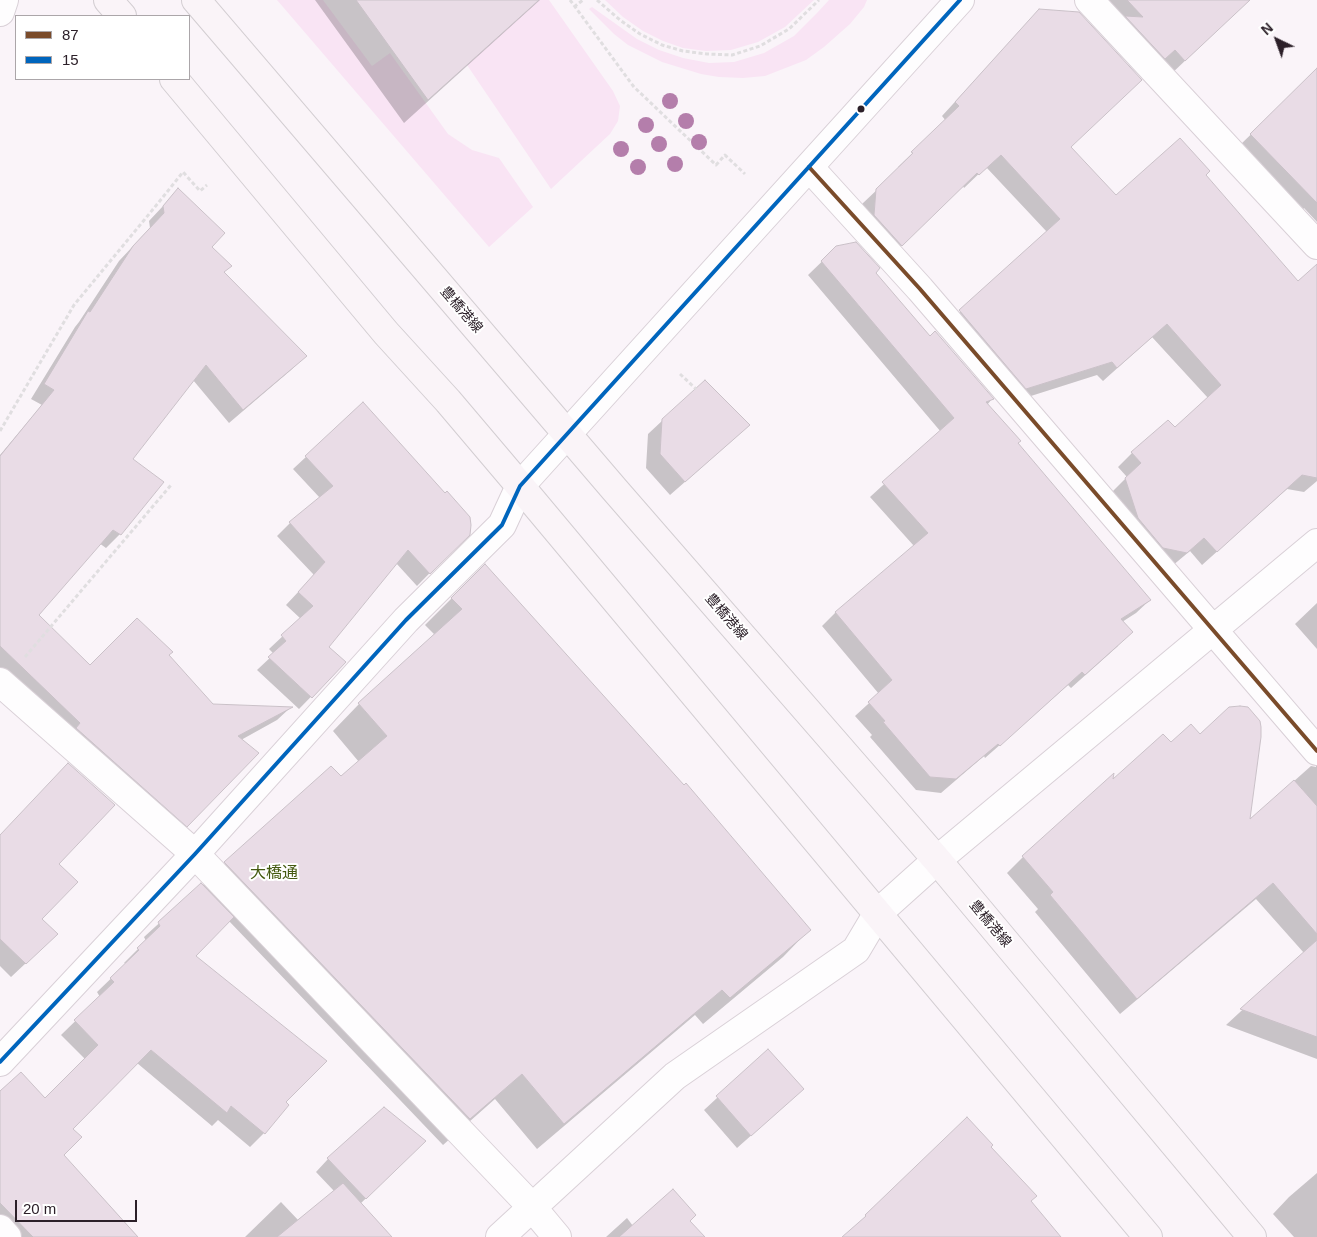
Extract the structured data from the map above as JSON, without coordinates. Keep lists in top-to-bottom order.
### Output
{
  "streets": {
    "main road": ["豊橋港線"]
  },
  "districts": ["大橋通"],
  "lines": ["transit line 15", "transit line 87"],
  "legend": ["87", "15"],
  "scale_bar": "20 m",
  "north": "top left"
}
